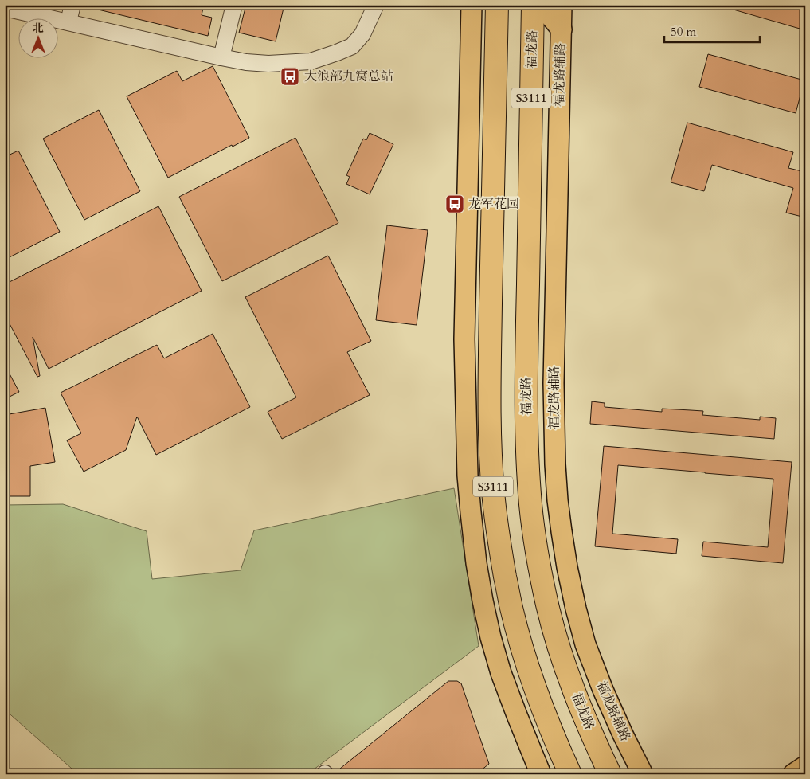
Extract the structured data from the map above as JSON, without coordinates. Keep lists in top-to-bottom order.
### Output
{
  "streets": {
    "highway": ["福龙路", "S3111"],
    "main road": ["福龙路辅路"]
  },
  "places": {
    "bus stop": ["大浪部九窝总站", "龙军花园"]
  },
  "scale_bar": "50 m",
  "north": "top"
}
